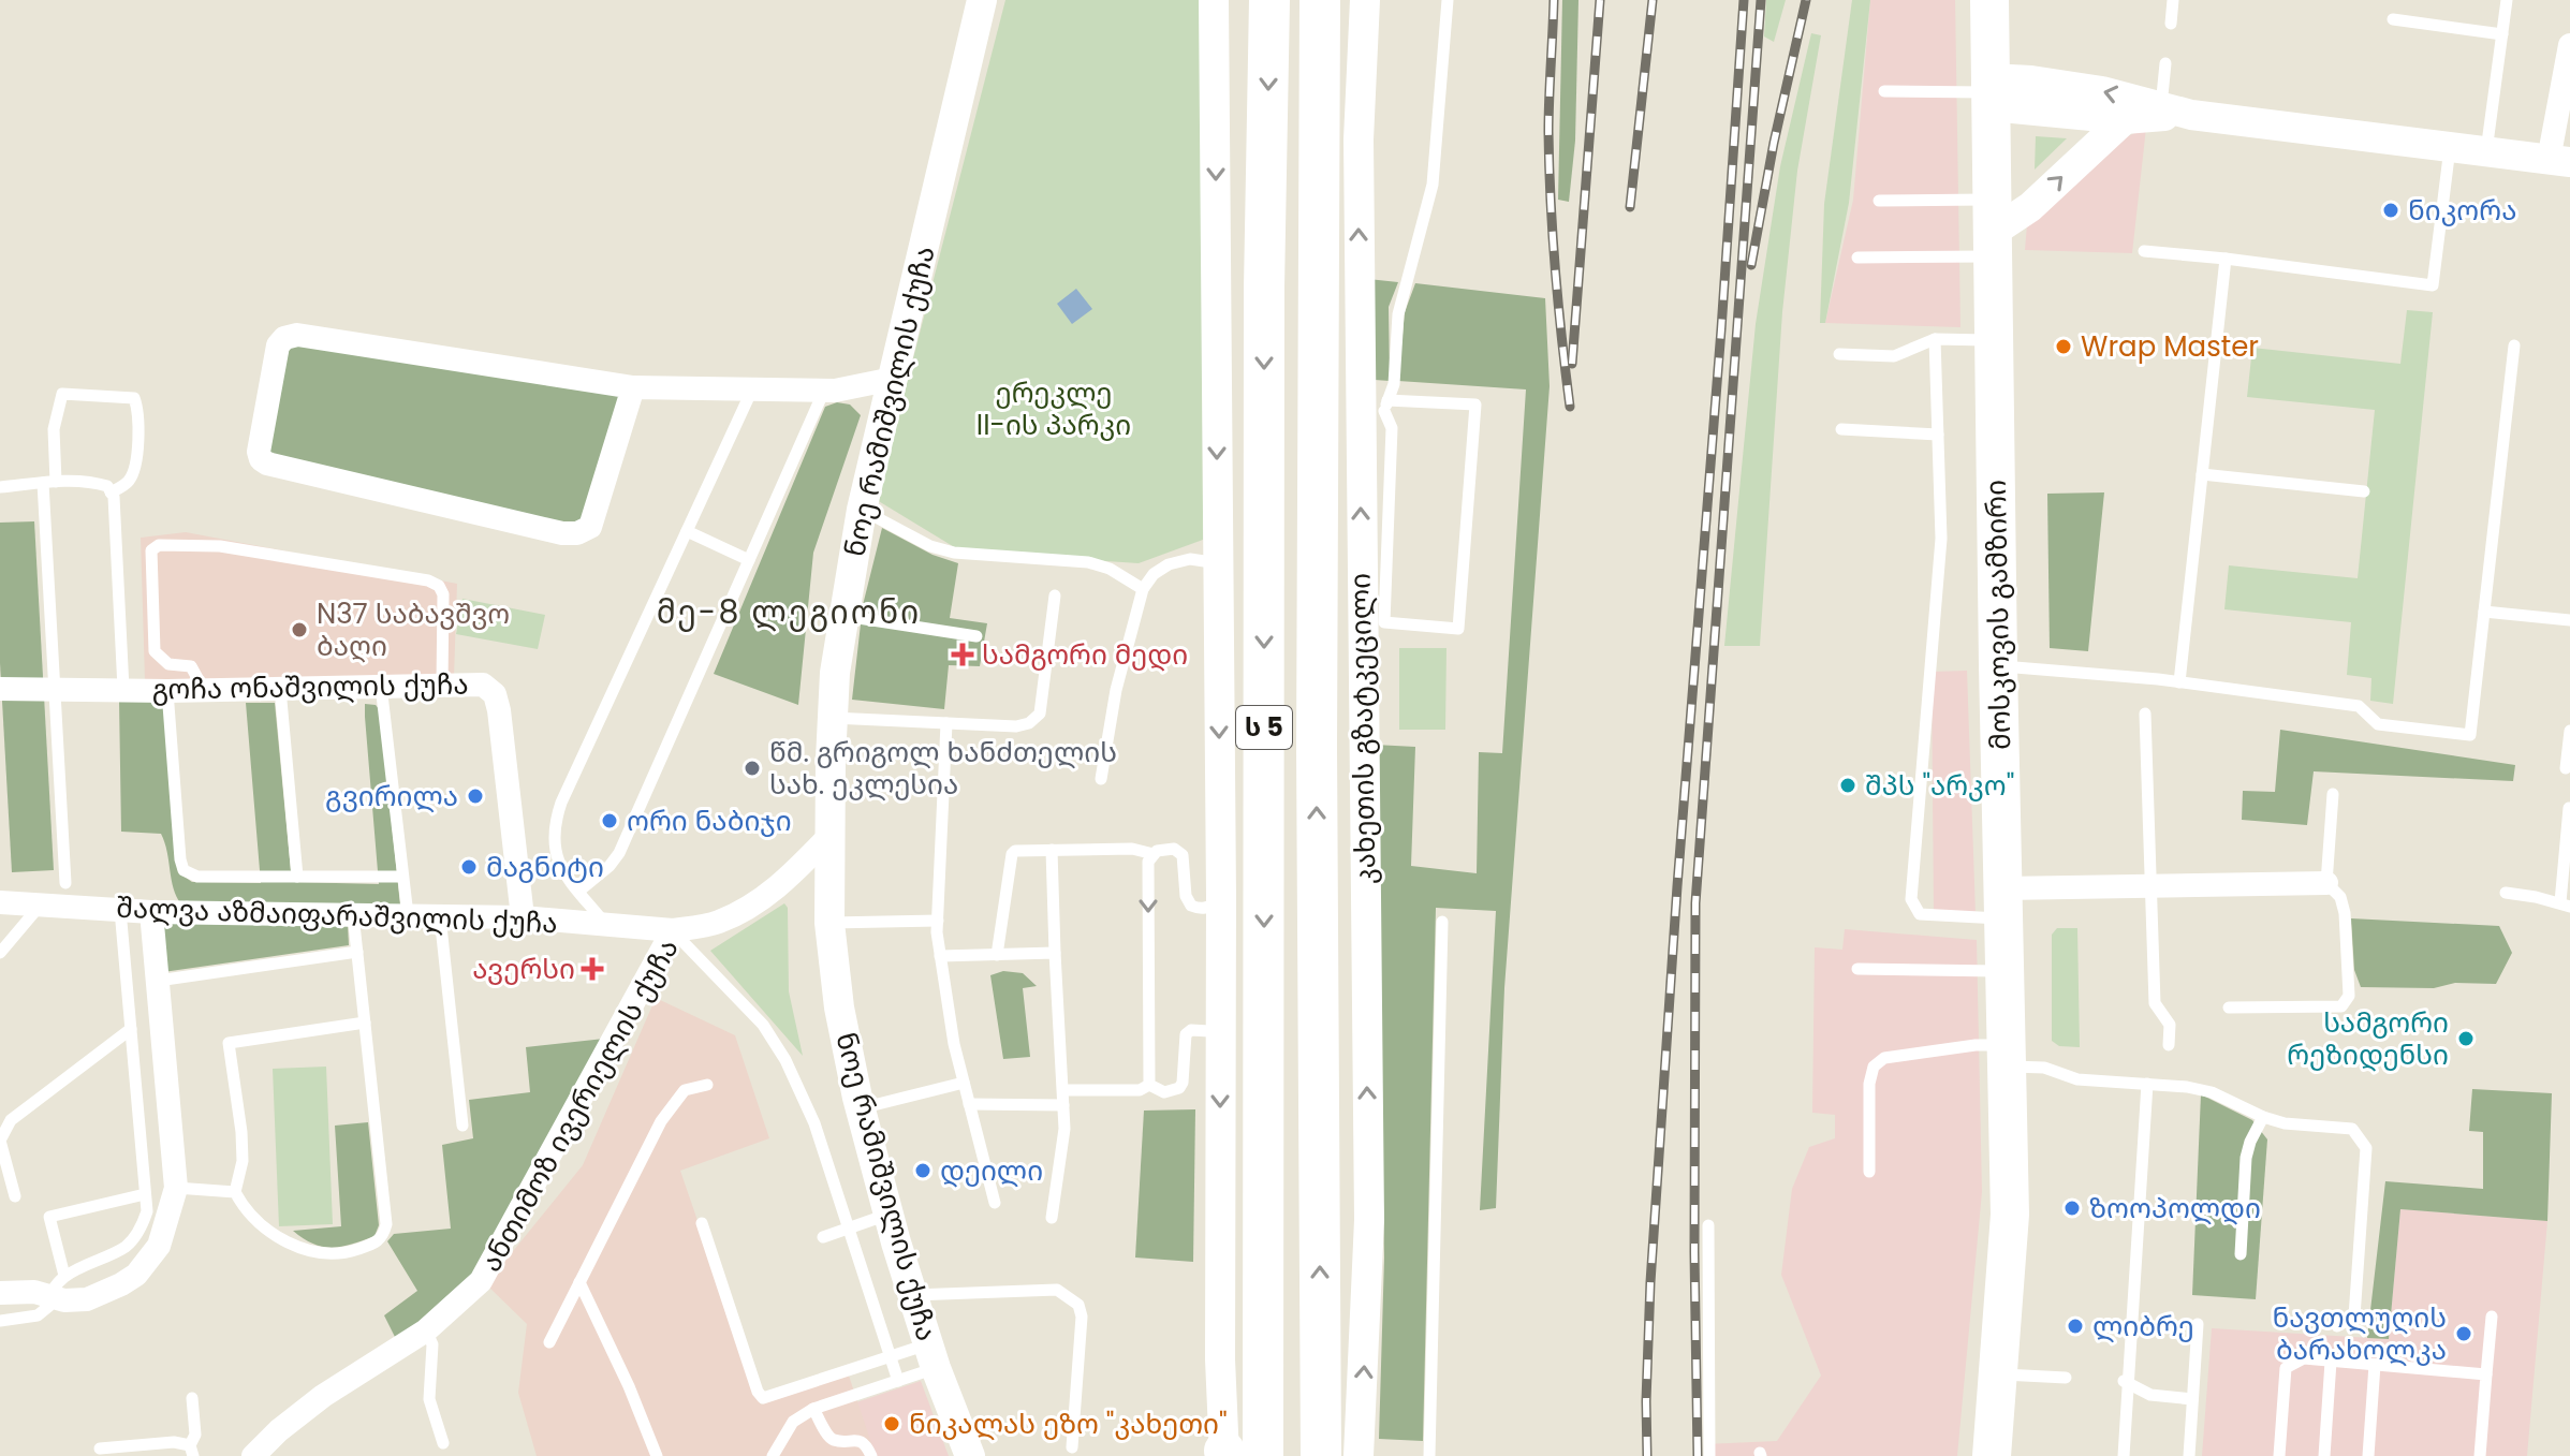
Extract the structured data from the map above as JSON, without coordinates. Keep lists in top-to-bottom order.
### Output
{
  "streets": {
    "highway": ["ს 5", "კახეთის გზატკეცილი"],
    "main road": ["მოსკოვის გამზირი"],
    "street": [
      "ნოე რამიშვილის ქუჩა",
      "გოჩა ონაშვილის ქუჩა",
      "შალვა აზმაიფარაშვილის ქუჩა",
      "ანთიმოზ ივერიელის ქუჩა"
    ]
  },
  "crossings": [
    ["ნოე რამიშვილის ქუჩა", "ანთიმოზ ივერიელის ქუჩა"],
    ["გოჩა ონაშვილის ქუჩა", "შალვა აზმაიფარაშვილის ქუჩა"],
    ["შალვა აზმაიფარაშვილის ქუჩა", "ანთიმოზ ივერიელის ქუჩა"]
  ],
  "districts": ["მე-8 ლეგიონი"],
  "parks": ["ერეკლე II-ის პარკი"],
  "places": {
    "other": [
      "ნიკორა",
      "Wrap Master",
      "N37 საბავშვო ბაღი",
      "წმ. გრიგოლ ხანძთელის სახ. ეკლესია",
      "შპს \"არკო\"",
      "გვირილა",
      "ორი ნაბიჯი",
      "მაგნიტი",
      "სამგორი რეზიდენსი",
      "დეილი",
      "ზოოპოლდი",
      "ლიბრე",
      "ნავთლუღის ბარახოლკა",
      "ნიკალას ეზო \"კახეთი\""
    ],
    "health": ["სამგორი მედი", "ავერსი"]
  }
}
